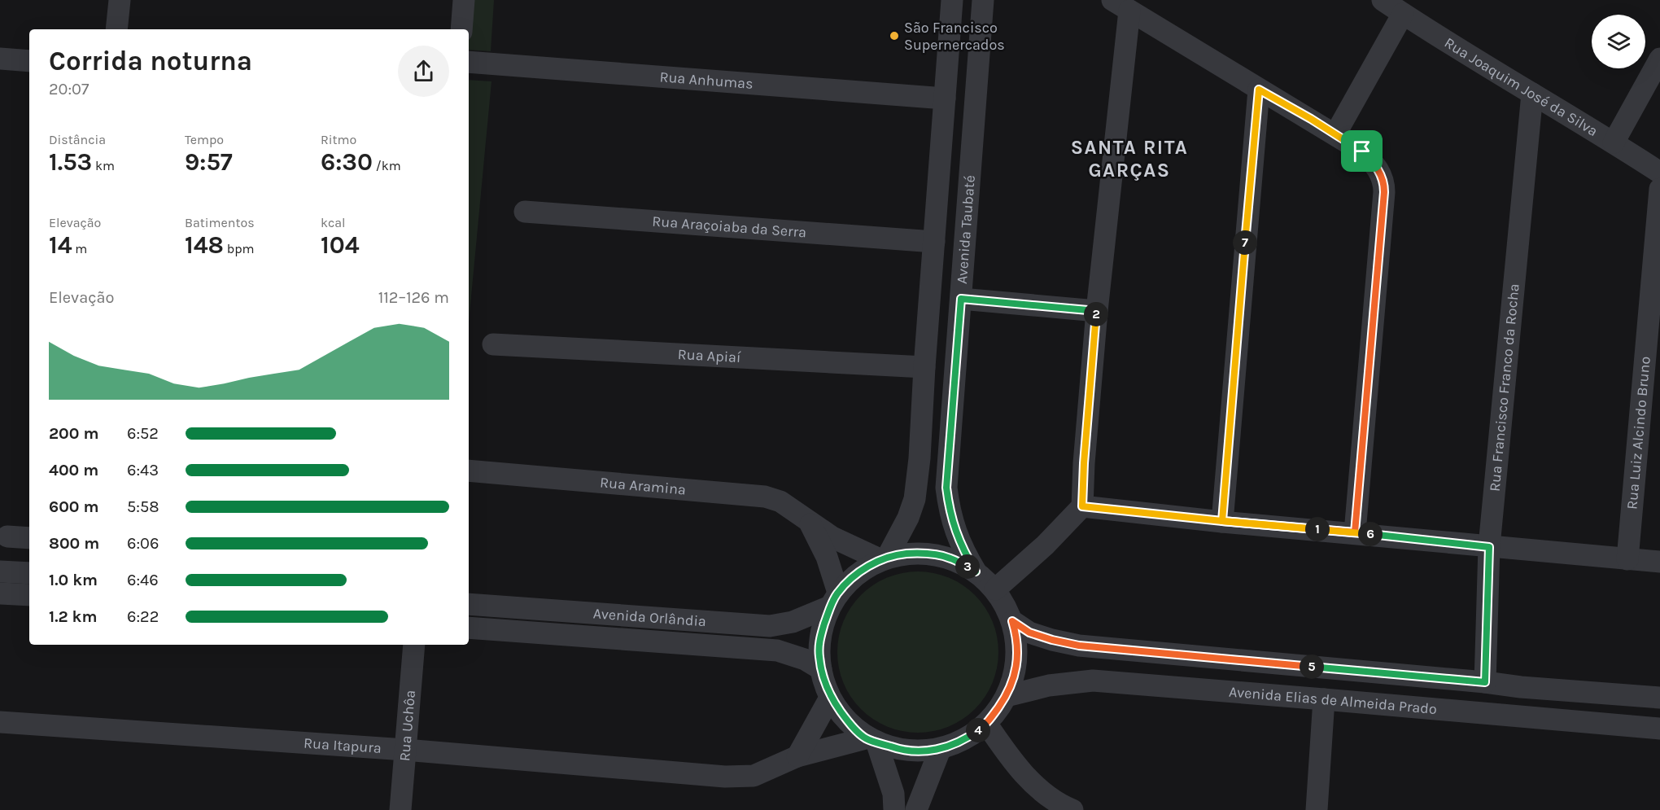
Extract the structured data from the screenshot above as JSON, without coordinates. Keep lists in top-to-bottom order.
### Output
{
  "streets": {
    "street": [
      "Rua Anhumas",
      "Rua Joaquim José da Silva",
      "Rua Araçoiaba da Serra",
      "Avenida Taubaté",
      "Rua Apiaí",
      "Rua Francisco Franco da Rocha",
      "Rua Luiz Alcindo Bruno",
      "Rua Aramina",
      "Avenida Orlândia",
      "Avenida Elias de Almeida Prado",
      "Rua Uchôa",
      "Rua Itapura"
    ]
  },
  "crossings": [
    ["Rua Anhumas", "Avenida Taubaté"],
    ["Rua Joaquim José da Silva", "Rua Francisco Franco da Rocha"],
    ["Rua Araçoiaba da Serra", "Avenida Taubaté"],
    ["Avenida Taubaté", "Rua Apiaí"],
    ["Avenida Taubaté", "Rua Aramina"],
    ["Rua Aramina", "Avenida Orlândia"],
    ["Rua Uchôa", "Rua Itapura"]
  ],
  "districts": ["SANTA RITA GARÇAS"],
  "places": ["São Francisco Supernercados"],
  "page": {
    "heading": ["Corrida noturna", "20:07"],
    "stats": [
      ["Distância", "1.53 km"],
      ["Tempo", "9:57"],
      ["Ritmo", "6:30 /km"],
      ["Elevação", "14 m"],
      ["Batimentos", "148 bpm"],
      ["kcal", "104"]
    ],
    "pins": [
      "7",
      "2",
      "1",
      "6",
      "3",
      "5",
      "4"
    ],
    "chart": ["Elevação", "112–126 m"],
    "list": [
      {
        "name": "200 m",
        "note": "6:52"
      },
      {
        "name": "400 m",
        "note": "6:43"
      },
      {
        "name": "600 m",
        "note": "5:58"
      },
      {
        "name": "800 m",
        "note": "6:06"
      },
      {
        "name": "1.0 km",
        "note": "6:46"
      },
      {
        "name": "1.2 km",
        "note": "6:22"
      }
    ]
  }
}
